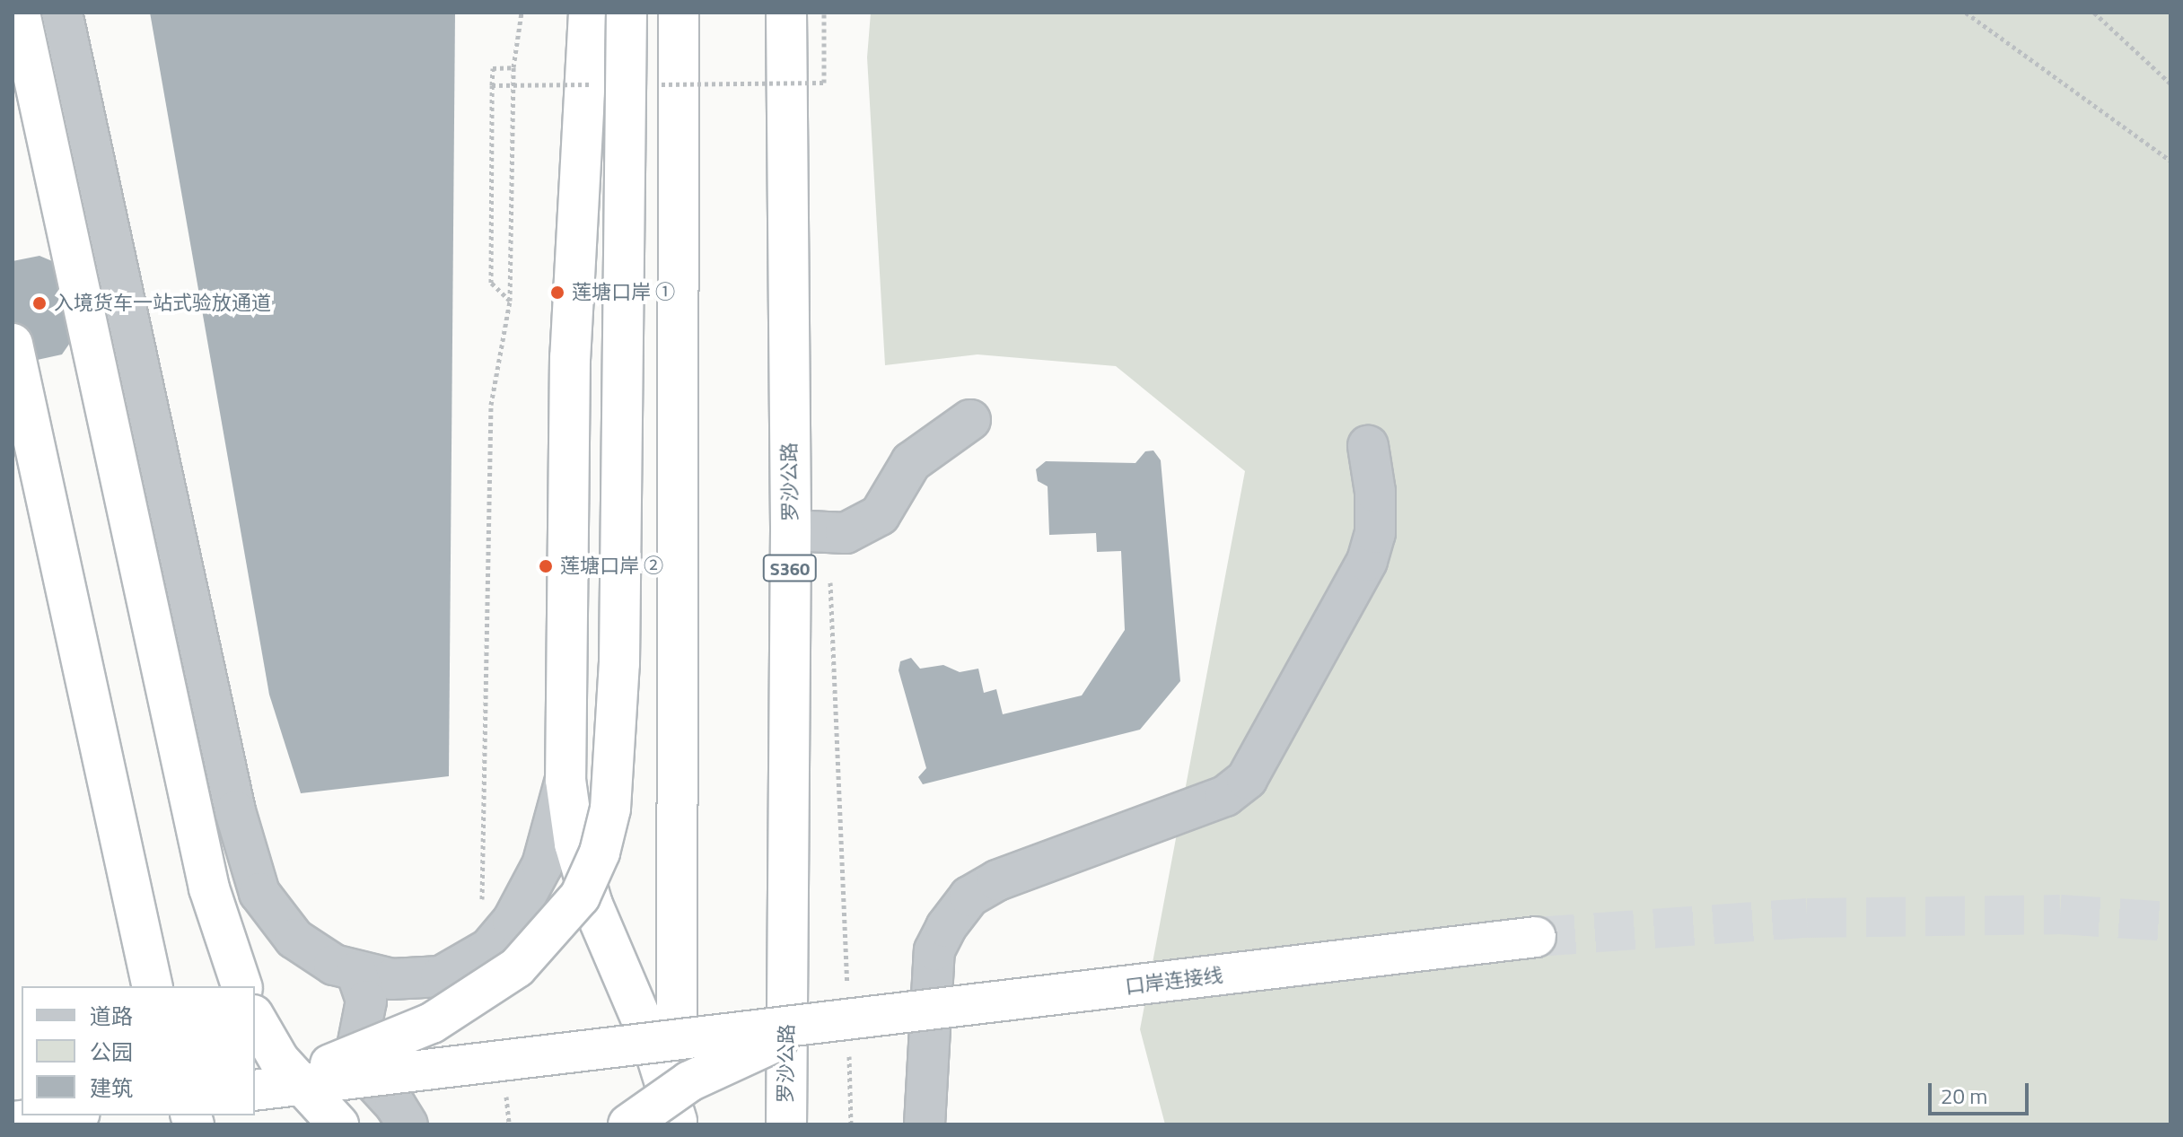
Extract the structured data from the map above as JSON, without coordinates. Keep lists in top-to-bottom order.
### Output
{
  "streets": {
    "highway": ["罗沙公路", "S360", "口岸连接线"]
  },
  "places": ["莲塘口岸 ①", "入境货车一站式验放通道", "莲塘口岸 ②"],
  "legend": ["道路", "公园", "建筑"],
  "scale_bar": "20 m"
}
